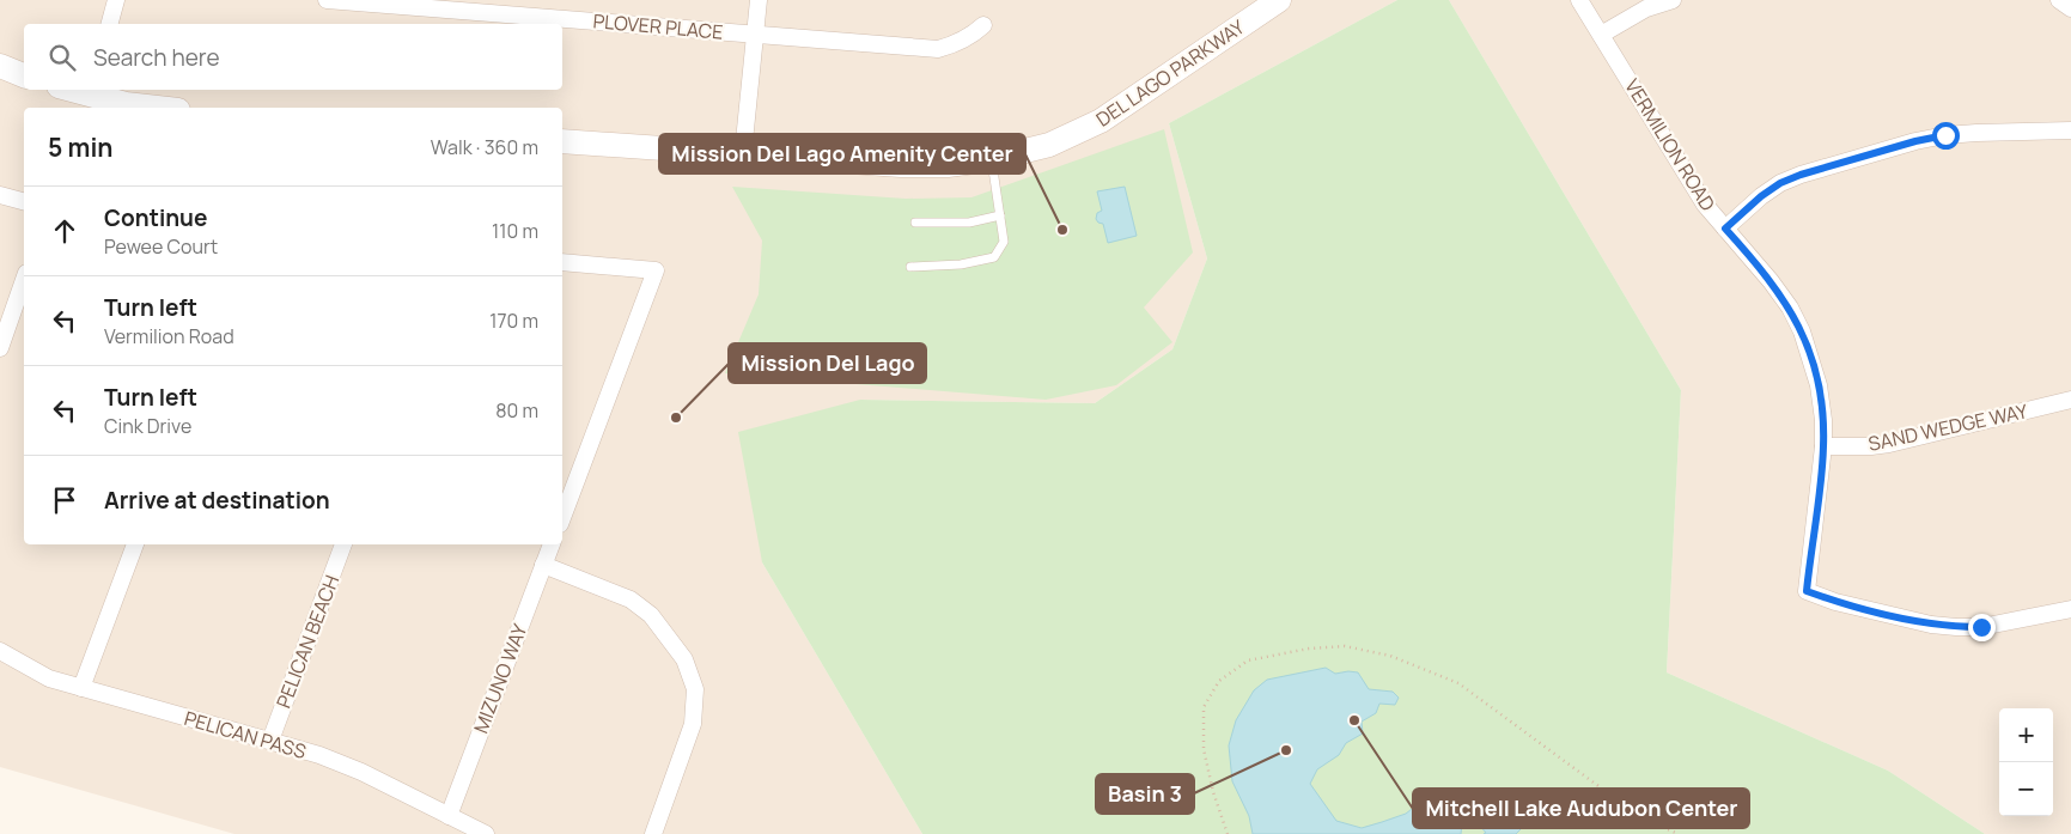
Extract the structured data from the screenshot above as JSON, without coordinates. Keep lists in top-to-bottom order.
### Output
{
  "streets": {
    "street": [
      "PLOVER PLACE",
      "DEL LAGO PARKWAY",
      "VERMILION ROAD",
      "SAND WEDGE WAY",
      "PELICAN BEACH",
      "MIZUNO WAY",
      "PELICAN PASS"
    ]
  },
  "crossings": [
    ["VERMILION ROAD", "SAND WEDGE WAY"],
    ["PELICAN BEACH", "PELICAN PASS"],
    ["MIZUNO WAY", "PELICAN PASS"]
  ],
  "places": [
    "Mission Del Lago Amenity Center",
    "Mission Del Lago",
    "Mitchell Lake Audubon Center",
    "Basin 3"
  ],
  "page": {
    "search": "Search here",
    "heading": ["5 min", "Walk · 360 m"],
    "list": [
      ["Continue", "Pewee Court", "110 m"],
      ["Turn left", "Vermilion Road", "170 m"],
      ["Turn left", "Cink Drive", "80 m"],
      "Arrive at destination"
    ],
    "map_buttons": ["+", "−"]
  }
}
